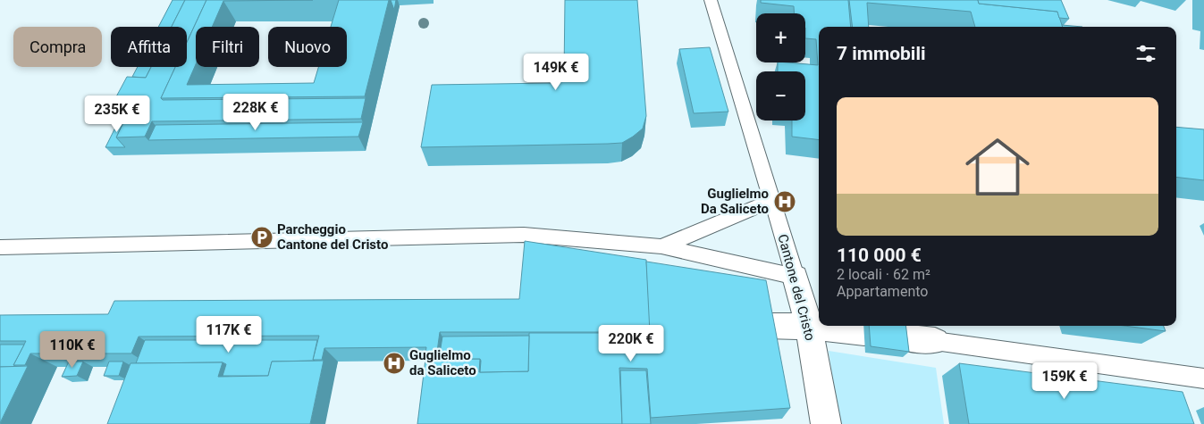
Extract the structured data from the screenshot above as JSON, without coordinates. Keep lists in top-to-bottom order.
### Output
{
  "streets": {
    "street": ["Cantone del Cristo"]
  },
  "places": {
    "hospital": ["Guglielmo Da Saliceto", "Guglielmo da Saliceto"],
    "parking": ["Parcheggio Cantone del Cristo"]
  },
  "page": {
    "map_buttons": ["+", "−"],
    "chip": [
      "Compra",
      "Affitta",
      "Filtri",
      "Nuovo"
    ],
    "heading": "7 immobili",
    "price": [
      "149K €",
      "228K €",
      "235K €",
      "117K €",
      "220K €",
      "110K €",
      "159K €"
    ],
    "list": [
      {
        "name": "110 000 €",
        "note": "2 locali · 62 m² · Appartamento"
      }
    ]
  }
}
